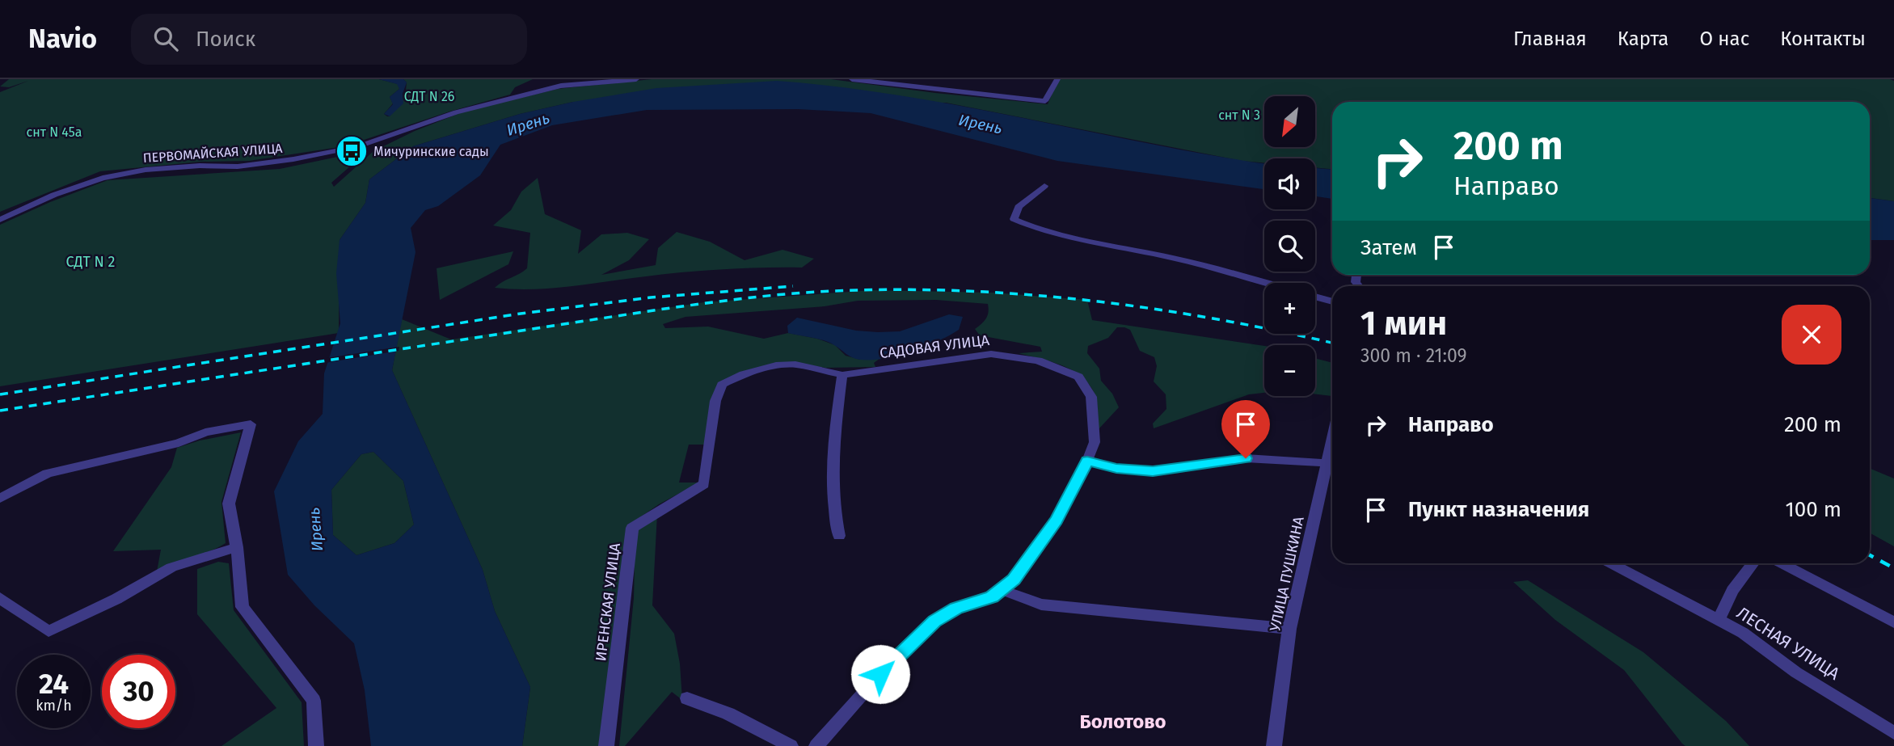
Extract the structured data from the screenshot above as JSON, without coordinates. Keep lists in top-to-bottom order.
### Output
{
  "streets": {
    "street": [
      "ПЕРВОМАЙСКАЯ УЛИЦА",
      "САДОВАЯ УЛИЦА",
      "УЛИЦА ПУШКИНА",
      "ИРЕНСКАЯ УЛИЦА",
      "ЛЕСНАЯ УЛИЦА"
    ]
  },
  "crossings": [
    ["САДОВАЯ УЛИЦА", "ИРЕНСКАЯ УЛИЦА"]
  ],
  "districts": ["Болотово"],
  "water": ["Ирень"],
  "parks": [
    "СДТ N 26",
    "снт N 3",
    "снт N 45а",
    "СДТ N 2"
  ],
  "places": {
    "bus stop": ["Мичуринские сады"]
  },
  "north": "bottom left",
  "page": {
    "header": "Navio",
    "search": "Поиск",
    "nav": [
      "Главная",
      "Карта",
      "О нас",
      "Контакты"
    ],
    "map_buttons": ["+", "−"],
    "turn": ["200 m", "Направо"],
    "then": "Затем",
    "heading": ["1 мин", "300 m · 21:09"],
    "list": [
      {
        "name": "Направо",
        "value": "200 m"
      },
      {
        "name": "Пункт назначения",
        "value": "100 m"
      }
    ],
    "speed": "24 km/h",
    "limit": "30"
  }
}
